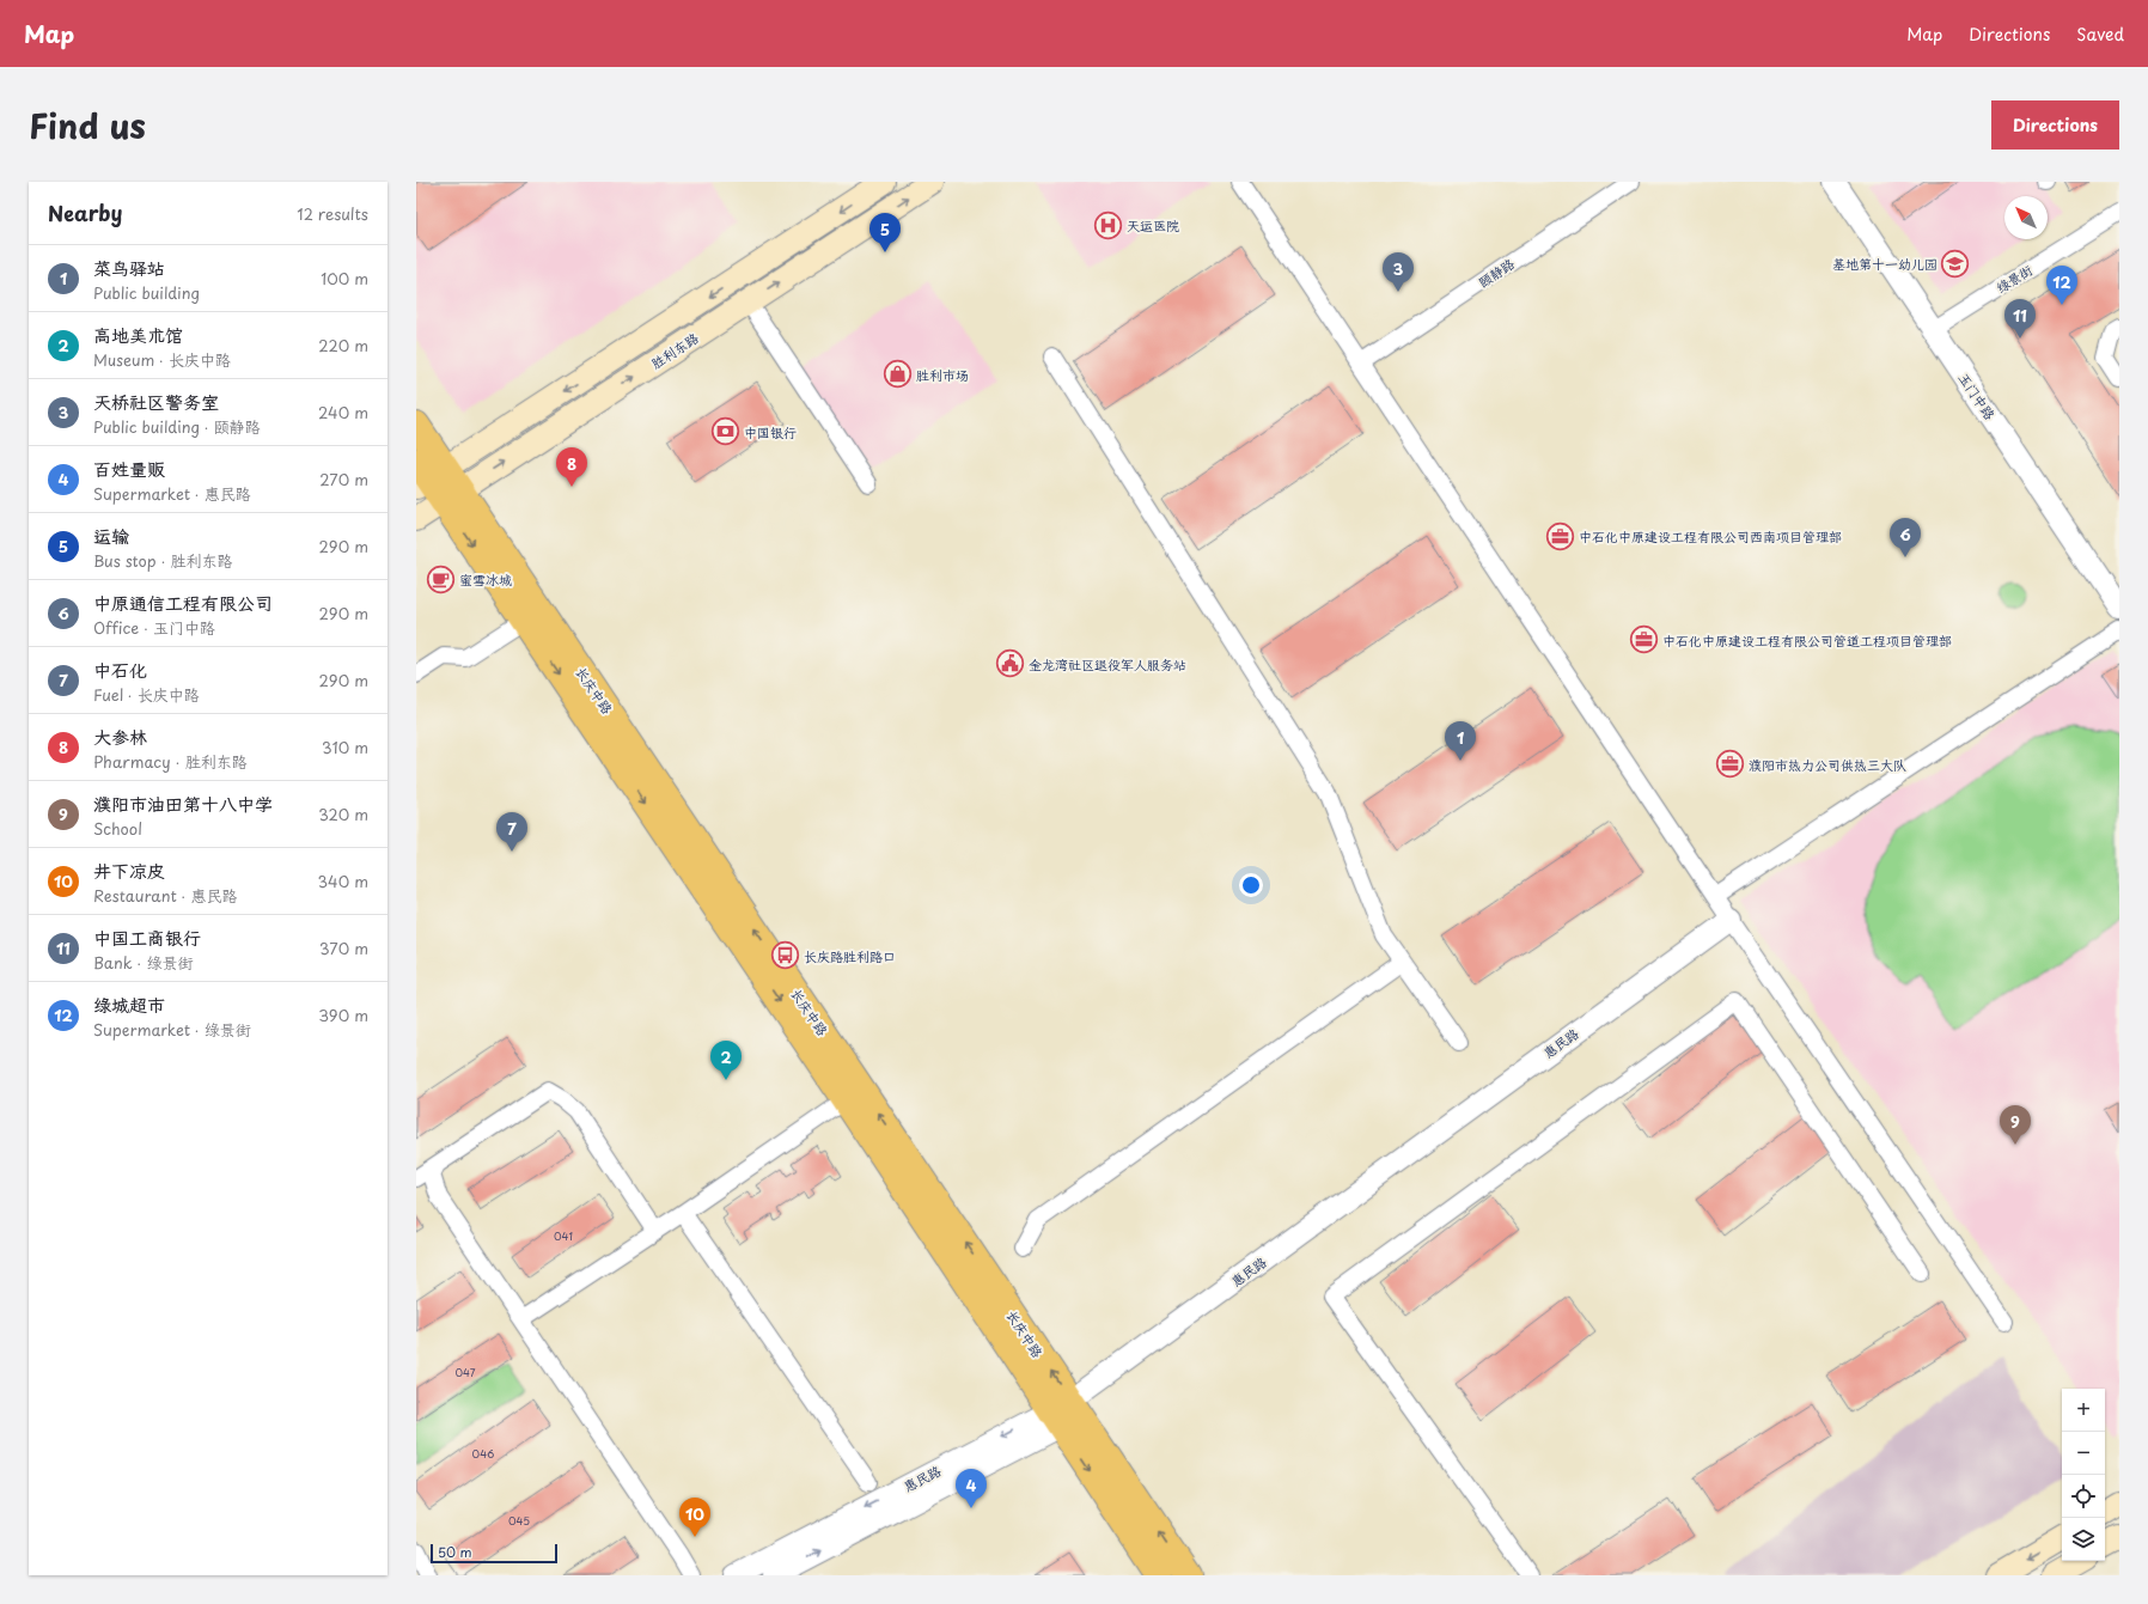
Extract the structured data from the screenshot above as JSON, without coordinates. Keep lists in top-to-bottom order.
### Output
{
  "streets": {
    "main road": ["胜利东路", "长庆中路"],
    "street": [
      "颐静路",
      "绿景街",
      "玉门中路",
      "惠民路"
    ]
  },
  "crossings": [
    ["绿景街", "玉门中路"],
    ["胜利东路", "长庆中路"],
    ["长庆中路", "惠民路"]
  ],
  "places": {
    "hospital": ["天运医院"],
    "school or university": ["基地第十一幼儿园"],
    "shop": ["胜利市场"],
    "bank": ["中国银行"],
    "office": ["中石化中原建设工程有限公司西南项目管理部", "中石化中原建设工程有限公司管道工程项目管理部", "濮阳市热力公司供热三大队"],
    "cafe": ["蜜雪冰城"],
    "public building": ["金龙湾社区退役军人服务站"],
    "bus stop": ["长庆路胜利路口"]
  },
  "house_numbers": [
    "041",
    "047",
    "046",
    "045"
  ],
  "scale_bar": "50 m",
  "north": "top left",
  "page": {
    "header": "Map",
    "nav": ["Map", "Directions", "Saved"],
    "title": "Find us",
    "buttons": "Directions",
    "heading": ["Nearby", "12 results"],
    "pins": [
      "5",
      "3",
      "12",
      "11",
      "8",
      "6",
      "1",
      "7",
      "2",
      "9",
      "4",
      "10"
    ],
    "list": [
      {
        "mark": "1",
        "name": "菜鸟驿站",
        "note": "Public building",
        "value": "100 m"
      },
      {
        "mark": "2",
        "name": "高地美术馆",
        "note": "Museum · 长庆中路",
        "value": "220 m"
      },
      {
        "mark": "3",
        "name": "天桥社区警务室",
        "note": "Public building · 颐静路",
        "value": "240 m"
      },
      {
        "mark": "4",
        "name": "百姓量贩",
        "note": "Supermarket · 惠民路",
        "value": "270 m"
      },
      {
        "mark": "5",
        "name": "运输",
        "note": "Bus stop · 胜利东路",
        "value": "290 m"
      },
      {
        "mark": "6",
        "name": "中原通信工程有限公司",
        "note": "Office · 玉门中路",
        "value": "290 m"
      },
      {
        "mark": "7",
        "name": "中石化",
        "note": "Fuel · 长庆中路",
        "value": "290 m"
      },
      {
        "mark": "8",
        "name": "大参林",
        "note": "Pharmacy · 胜利东路",
        "value": "310 m"
      },
      {
        "mark": "9",
        "name": "濮阳市油田第十八中学",
        "note": "School",
        "value": "320 m"
      },
      {
        "mark": "10",
        "name": "井下凉皮",
        "note": "Restaurant · 惠民路",
        "value": "340 m"
      },
      {
        "mark": "11",
        "name": "中国工商银行",
        "note": "Bank · 绿景街",
        "value": "370 m"
      },
      {
        "mark": "12",
        "name": "绿城超市",
        "note": "Supermarket · 绿景街",
        "value": "390 m"
      }
    ],
    "map_buttons": ["+", "−"],
    "scale": "50 m"
  }
}
